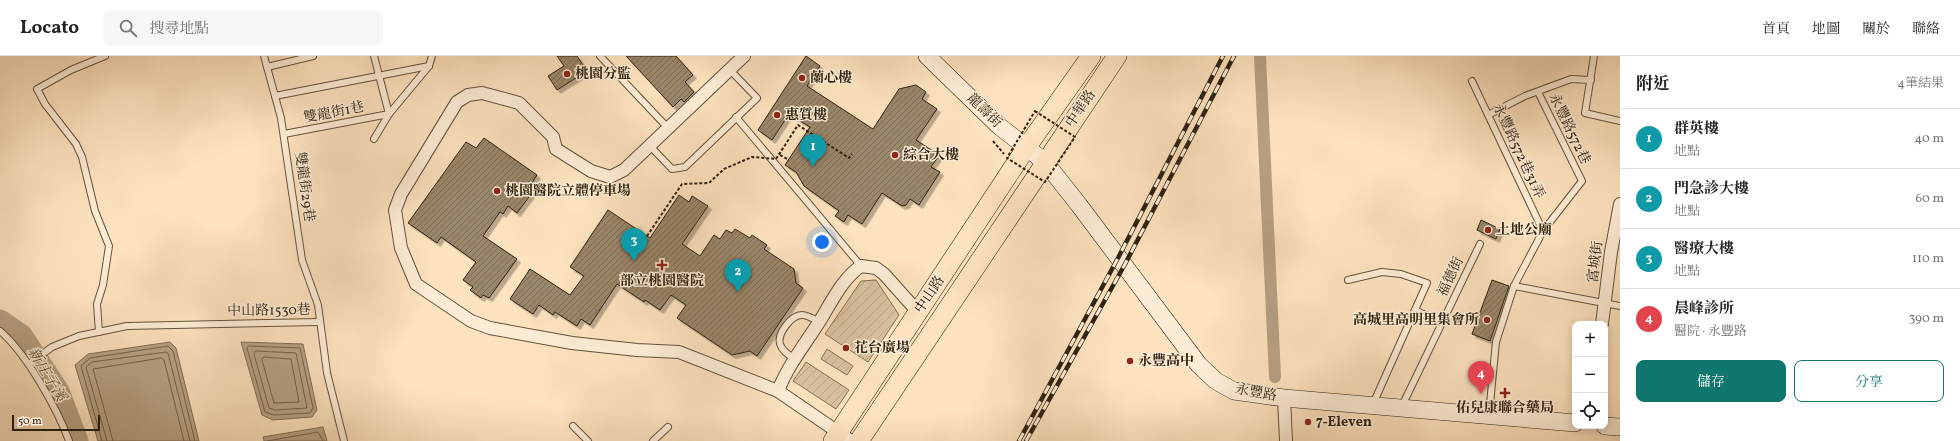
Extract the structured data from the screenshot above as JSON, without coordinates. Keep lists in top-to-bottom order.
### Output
{
  "streets": {
    "main road": ["中華路", "中山路"],
    "street": ["龍壽街", "富城街", "永豐路"],
    "lane": [
      "雙龍街1巷",
      "永豐路572巷",
      "永豐路572巷31弄",
      "雙龍街29巷",
      "福德街",
      "中山路1530巷"
    ]
  },
  "crossings": [
    ["中華路", "龍壽街"],
    ["中華路", "中山路"],
    ["中華路", "永豐路"],
    ["龍壽街", "中山路"],
    ["龍壽街", "永豐路"],
    ["雙龍街1巷", "雙龍街29巷"],
    ["永豐路572巷", "永豐路572巷31弄"],
    ["永豐路572巷", "永豐路"],
    ["雙龍街29巷", "中山路1530巷"],
    ["福德街", "永豐路"],
    ["中山路", "永豐路"]
  ],
  "water": ["新庄子溪"],
  "places": {
    "other": [
      "桃園分監",
      "蘭心樓",
      "惠質樓",
      "綜合大樓",
      "桃園醫院立體停車場",
      "土地公廟",
      "高城里高明里集會所",
      "花台廣場",
      "永豐高中",
      "7-Eleven"
    ],
    "health": ["部立桃園醫院", "佑兒康聯合藥局"]
  },
  "scale_bar": "50 m",
  "page": {
    "header": "Locato",
    "search": "搜尋地點",
    "nav": [
      "首頁",
      "地圖",
      "關於",
      "聯絡"
    ],
    "heading": ["附近", "4筆結果"],
    "list": [
      {
        "mark": "1",
        "name": "群英樓",
        "note": "地點",
        "value": "40 m"
      },
      {
        "mark": "2",
        "name": "門急診大樓",
        "note": "地點",
        "value": "60 m"
      },
      {
        "mark": "3",
        "name": "醫療大樓",
        "note": "地點",
        "value": "110 m"
      },
      {
        "mark": "4",
        "name": "晨峰診所",
        "note": "醫院 · 永豐路",
        "value": "390 m"
      }
    ],
    "pins": [
      "1",
      "3",
      "2",
      "4"
    ],
    "map_buttons": ["+", "−"],
    "buttons": ["儲存", "分享"],
    "scale": "50 m"
  }
}
